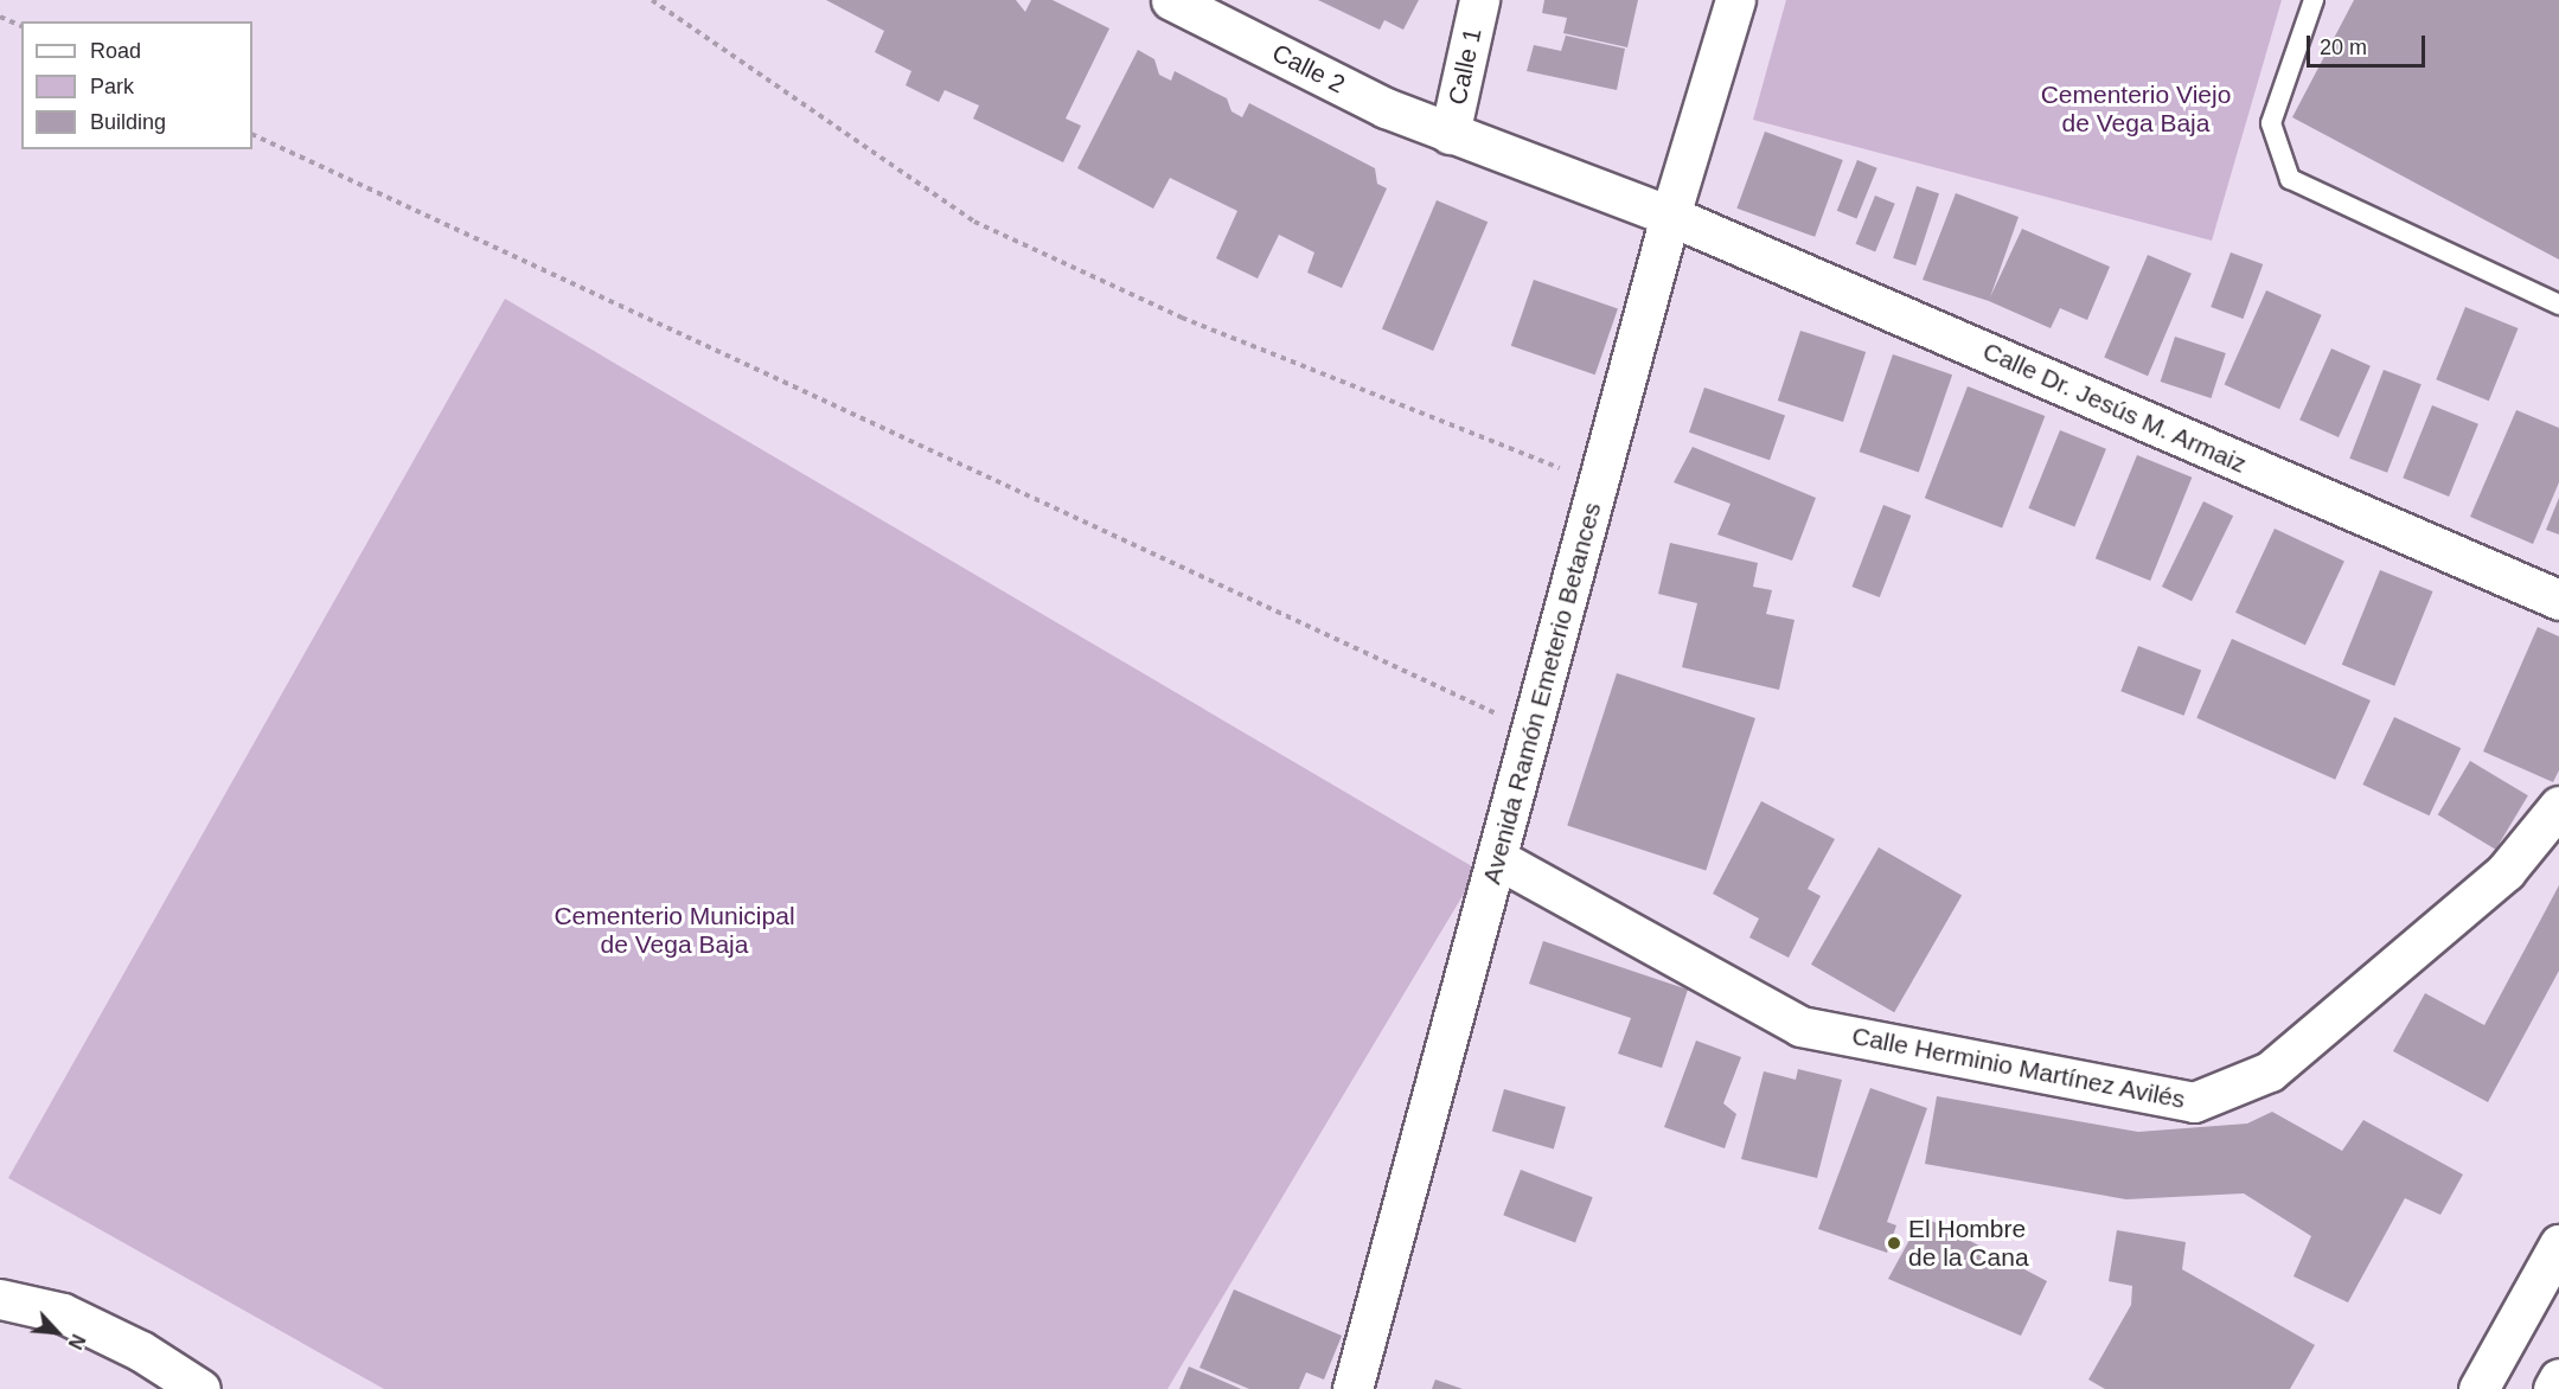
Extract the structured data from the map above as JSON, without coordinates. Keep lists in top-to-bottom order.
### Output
{
  "streets": {
    "street": [
      "Calle 1",
      "Calle 2",
      "Calle Dr. Jesús M. Armaiz",
      "Avenida Ramón Emeterio Betances",
      "Calle Herminio Martínez Avilés"
    ]
  },
  "crossings": [
    ["Calle 1", "Calle 2"],
    ["Calle 2", "Calle Dr. Jesús M. Armaiz"],
    ["Calle 2", "Avenida Ramón Emeterio Betances"],
    ["Calle Dr. Jesús M. Armaiz", "Avenida Ramón Emeterio Betances"],
    ["Avenida Ramón Emeterio Betances", "Calle Herminio Martínez Avilés"]
  ],
  "parks": ["Cementerio Viejo de Vega Baja", "Cementerio Municipal de Vega Baja"],
  "places": ["El Hombre de la Cana"],
  "legend": ["Road", "Park", "Building"],
  "scale_bar": "20 m",
  "north": "bottom right"
}
